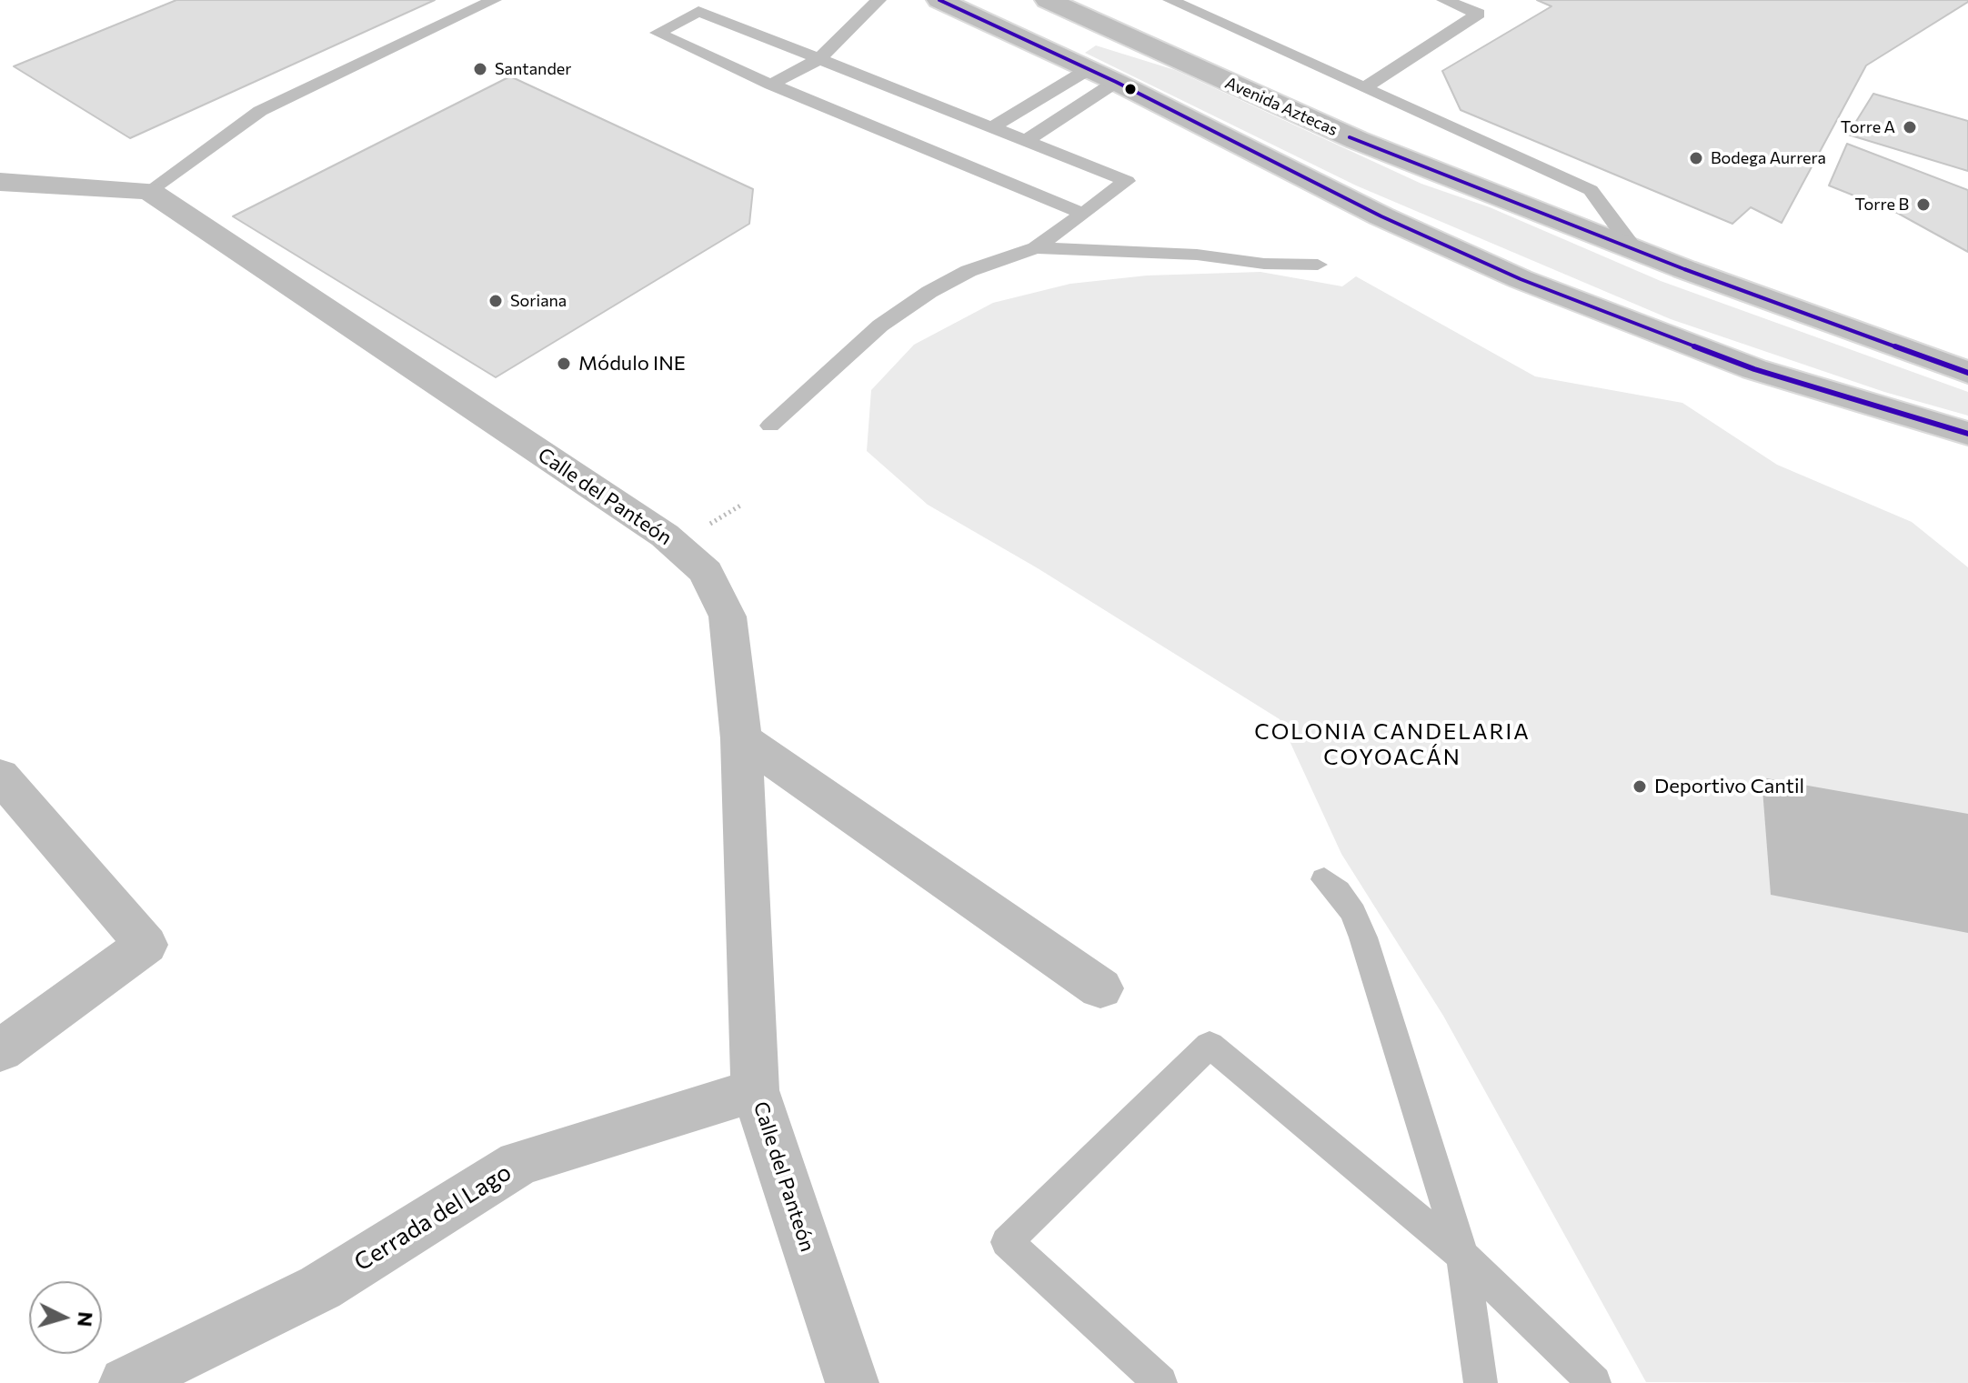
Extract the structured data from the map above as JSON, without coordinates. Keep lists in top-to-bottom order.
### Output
{
  "streets": {
    "street": ["Avenida Aztecas", "Calle del Panteón", "Cerrada del Lago"]
  },
  "crossings": [
    ["Calle del Panteón", "Cerrada del Lago"]
  ],
  "districts": ["COLONIA CANDELARIA COYOACÁN"],
  "places": [
    "Santander",
    "Torre A",
    "Bodega Aurrera",
    "Torre B",
    "Soriana",
    "Módulo INE",
    "Deportivo Cantil"
  ],
  "north": "right"
}
